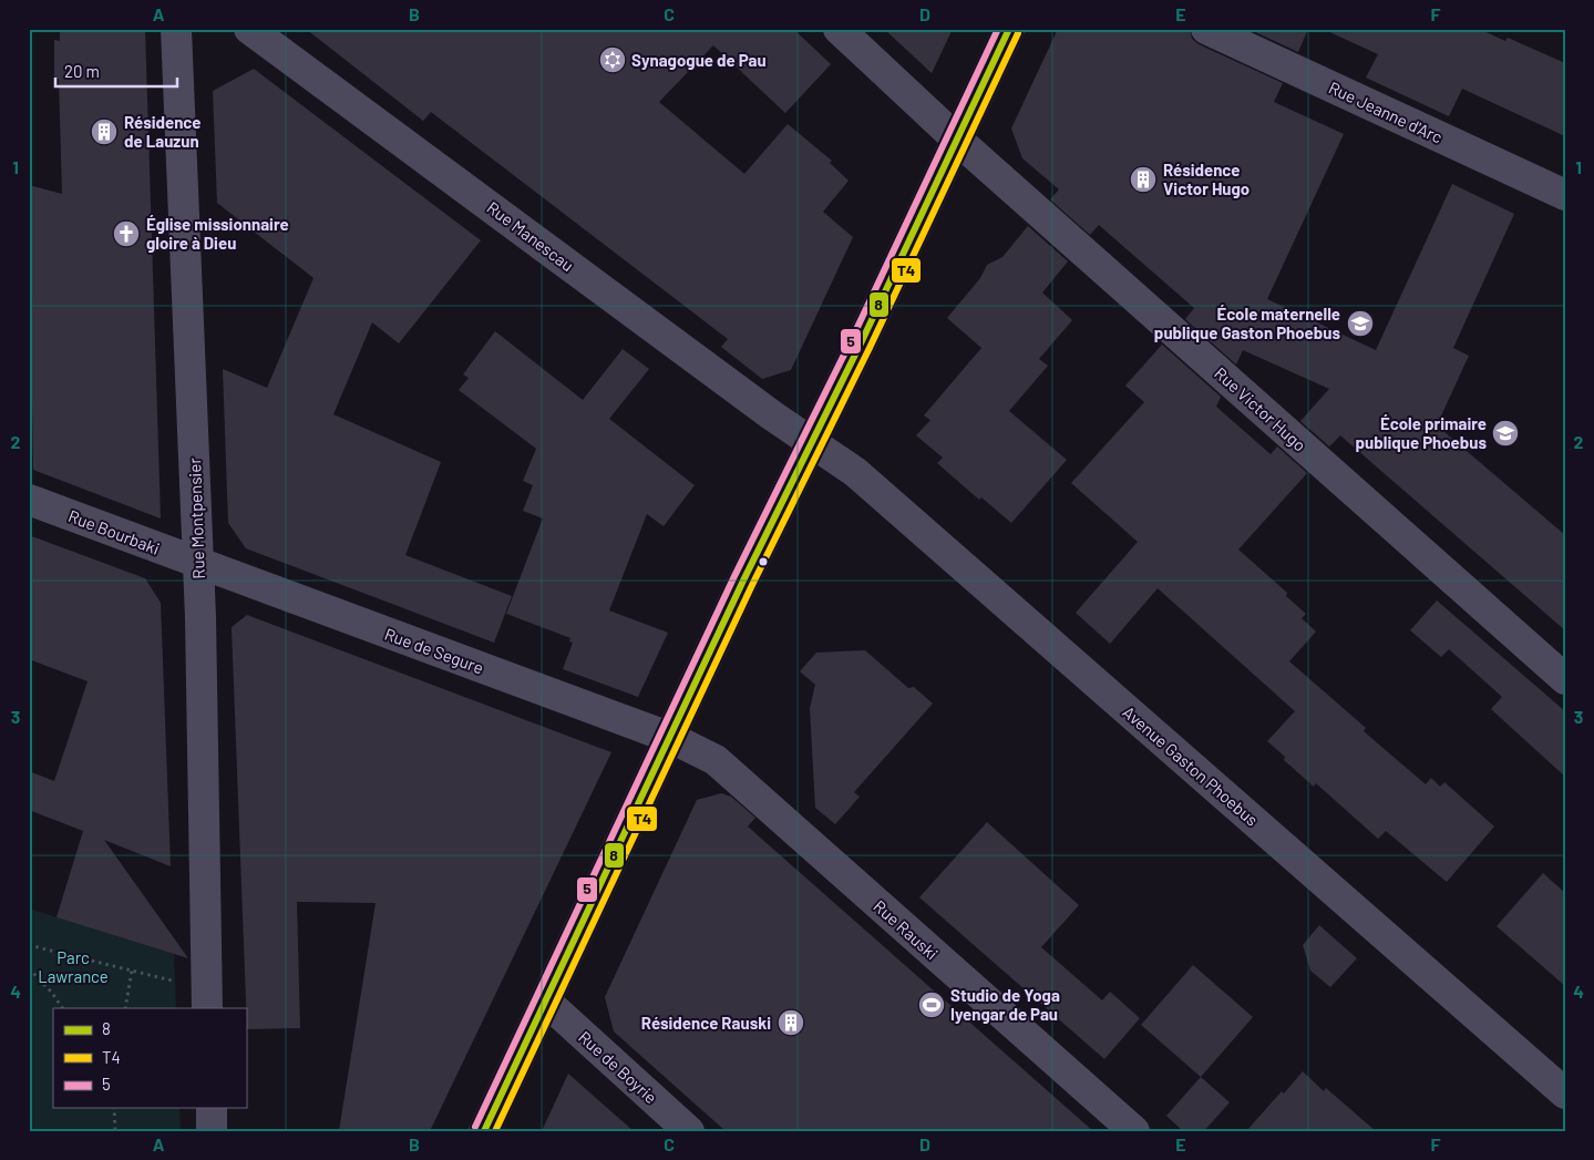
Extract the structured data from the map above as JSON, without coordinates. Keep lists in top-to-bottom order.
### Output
{
  "streets": {
    "street": [
      "Rue Jeanne d'Arc",
      "Rue Manescau",
      "Rue Victor Hugo",
      "Rue Montpensier",
      "Rue Bourbaki",
      "Rue de Segure",
      "Avenue Gaston Phoebus",
      "Rue Rauski",
      "Rue de Boyrie"
    ]
  },
  "crossings": [
    ["Rue Manescau", "Avenue Gaston Phoebus"],
    ["Rue Montpensier", "Rue Bourbaki"],
    ["Rue Montpensier", "Rue de Segure"],
    ["Rue Bourbaki", "Rue de Segure"],
    ["Rue de Segure", "Rue Rauski"]
  ],
  "parks": ["Parc Lawrance"],
  "places": {
    "synagogue": ["Synagogue de Pau"],
    "building": ["Résidence de Lauzun", "Résidence Victor Hugo", "Résidence Rauski"],
    "church": ["Église missionnaire gloire à Dieu"],
    "school or university": ["École maternelle publique Gaston Phoebus", "École primaire publique Phoebus"],
    "sports": ["Studio de Yoga Iyengar de Pau"]
  },
  "lines": ["transit line 8", "transit line 5", "transit line T4"],
  "legend": ["8", "T4", "5"],
  "scale_bar": "20 m",
  "grid": {
    "columns": [
      "A",
      "B",
      "C",
      "D",
      "E",
      "F"
    ],
    "rows": [
      "1",
      "2",
      "3",
      "4"
    ]
  }
}
